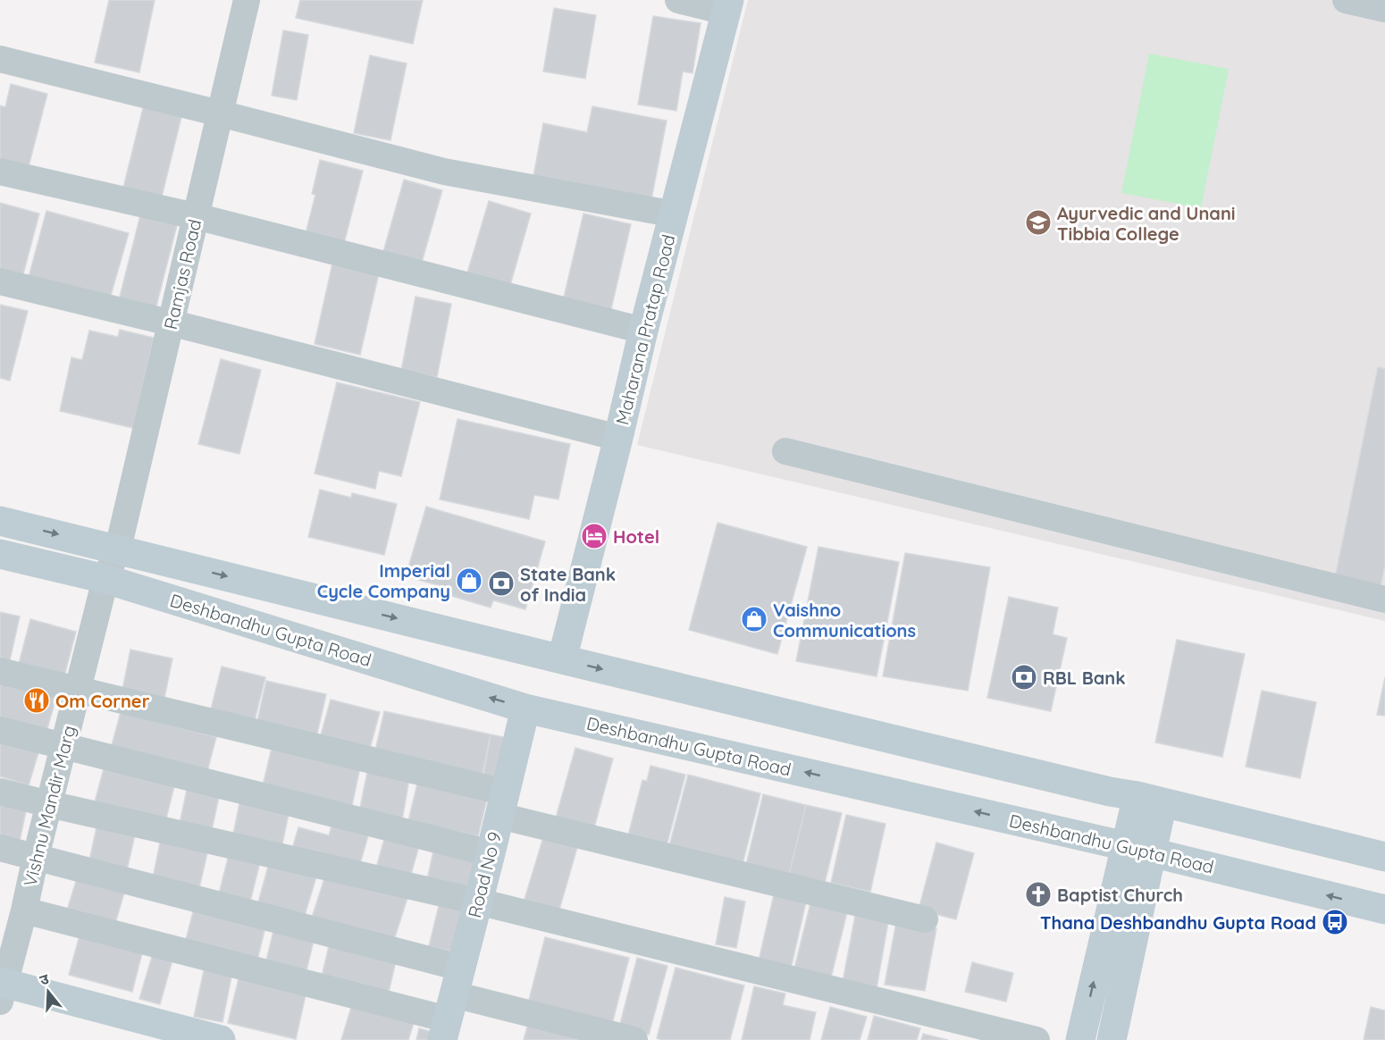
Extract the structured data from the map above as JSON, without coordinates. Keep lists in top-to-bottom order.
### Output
{
  "streets": {
    "street": [
      "Ramjas Road",
      "Maharana Pratap Road",
      "Deshbandhu Gupta Road",
      "Vishnu Mandir Marg",
      "Road No 9"
    ]
  },
  "crossings": [
    ["Ramjas Road", "Deshbandhu Gupta Road"],
    ["Ramjas Road", "Vishnu Mandir Marg"],
    ["Maharana Pratap Road", "Deshbandhu Gupta Road"],
    ["Deshbandhu Gupta Road", "Vishnu Mandir Marg"],
    ["Deshbandhu Gupta Road", "Road No 9"]
  ],
  "places": {
    "school or university": ["Ayurvedic and Unani Tibbia College"],
    "hotel": ["Hotel"],
    "shop": ["Imperial Cycle Company", "Vaishno Communications"],
    "bank": ["State Bank of India", "RBL Bank"],
    "restaurant": ["Om Corner"],
    "church": ["Baptist Church"],
    "bus stop": ["Thana Deshbandhu Gupta Road"]
  },
  "north": "top"
}
